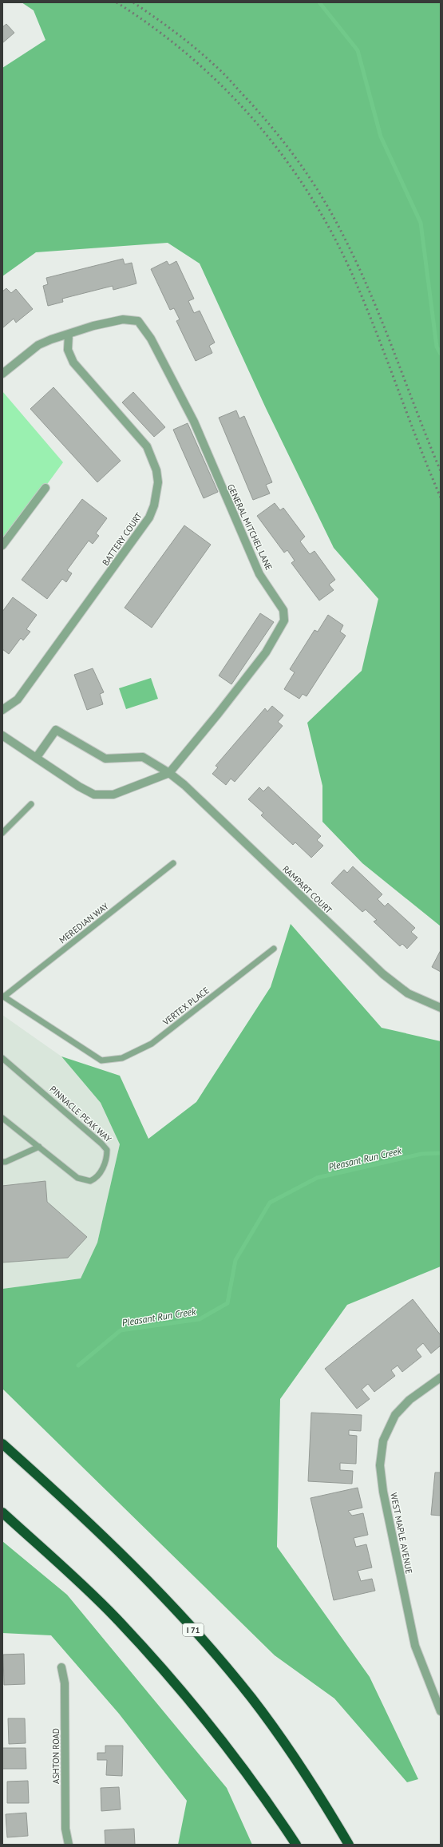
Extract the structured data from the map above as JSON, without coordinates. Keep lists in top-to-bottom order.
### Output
{
  "streets": {
    "highway": ["I 71"],
    "street": [
      "GENERAL MITCHEL LANE",
      "BATTERY COURT",
      "RAMPART COURT",
      "WEST MAPLE AVENUE",
      "ASHTON ROAD"
    ],
    "lane": ["MEREDIAN WAY", "VERTEX PLACE", "PINNACLE PEAK WAY"]
  },
  "crossings": [
    ["GENERAL MITCHEL LANE", "BATTERY COURT"],
    ["GENERAL MITCHEL LANE", "RAMPART COURT"],
    ["MEREDIAN WAY", "VERTEX PLACE"]
  ],
  "water": ["Pleasant Run Creek"]
}
